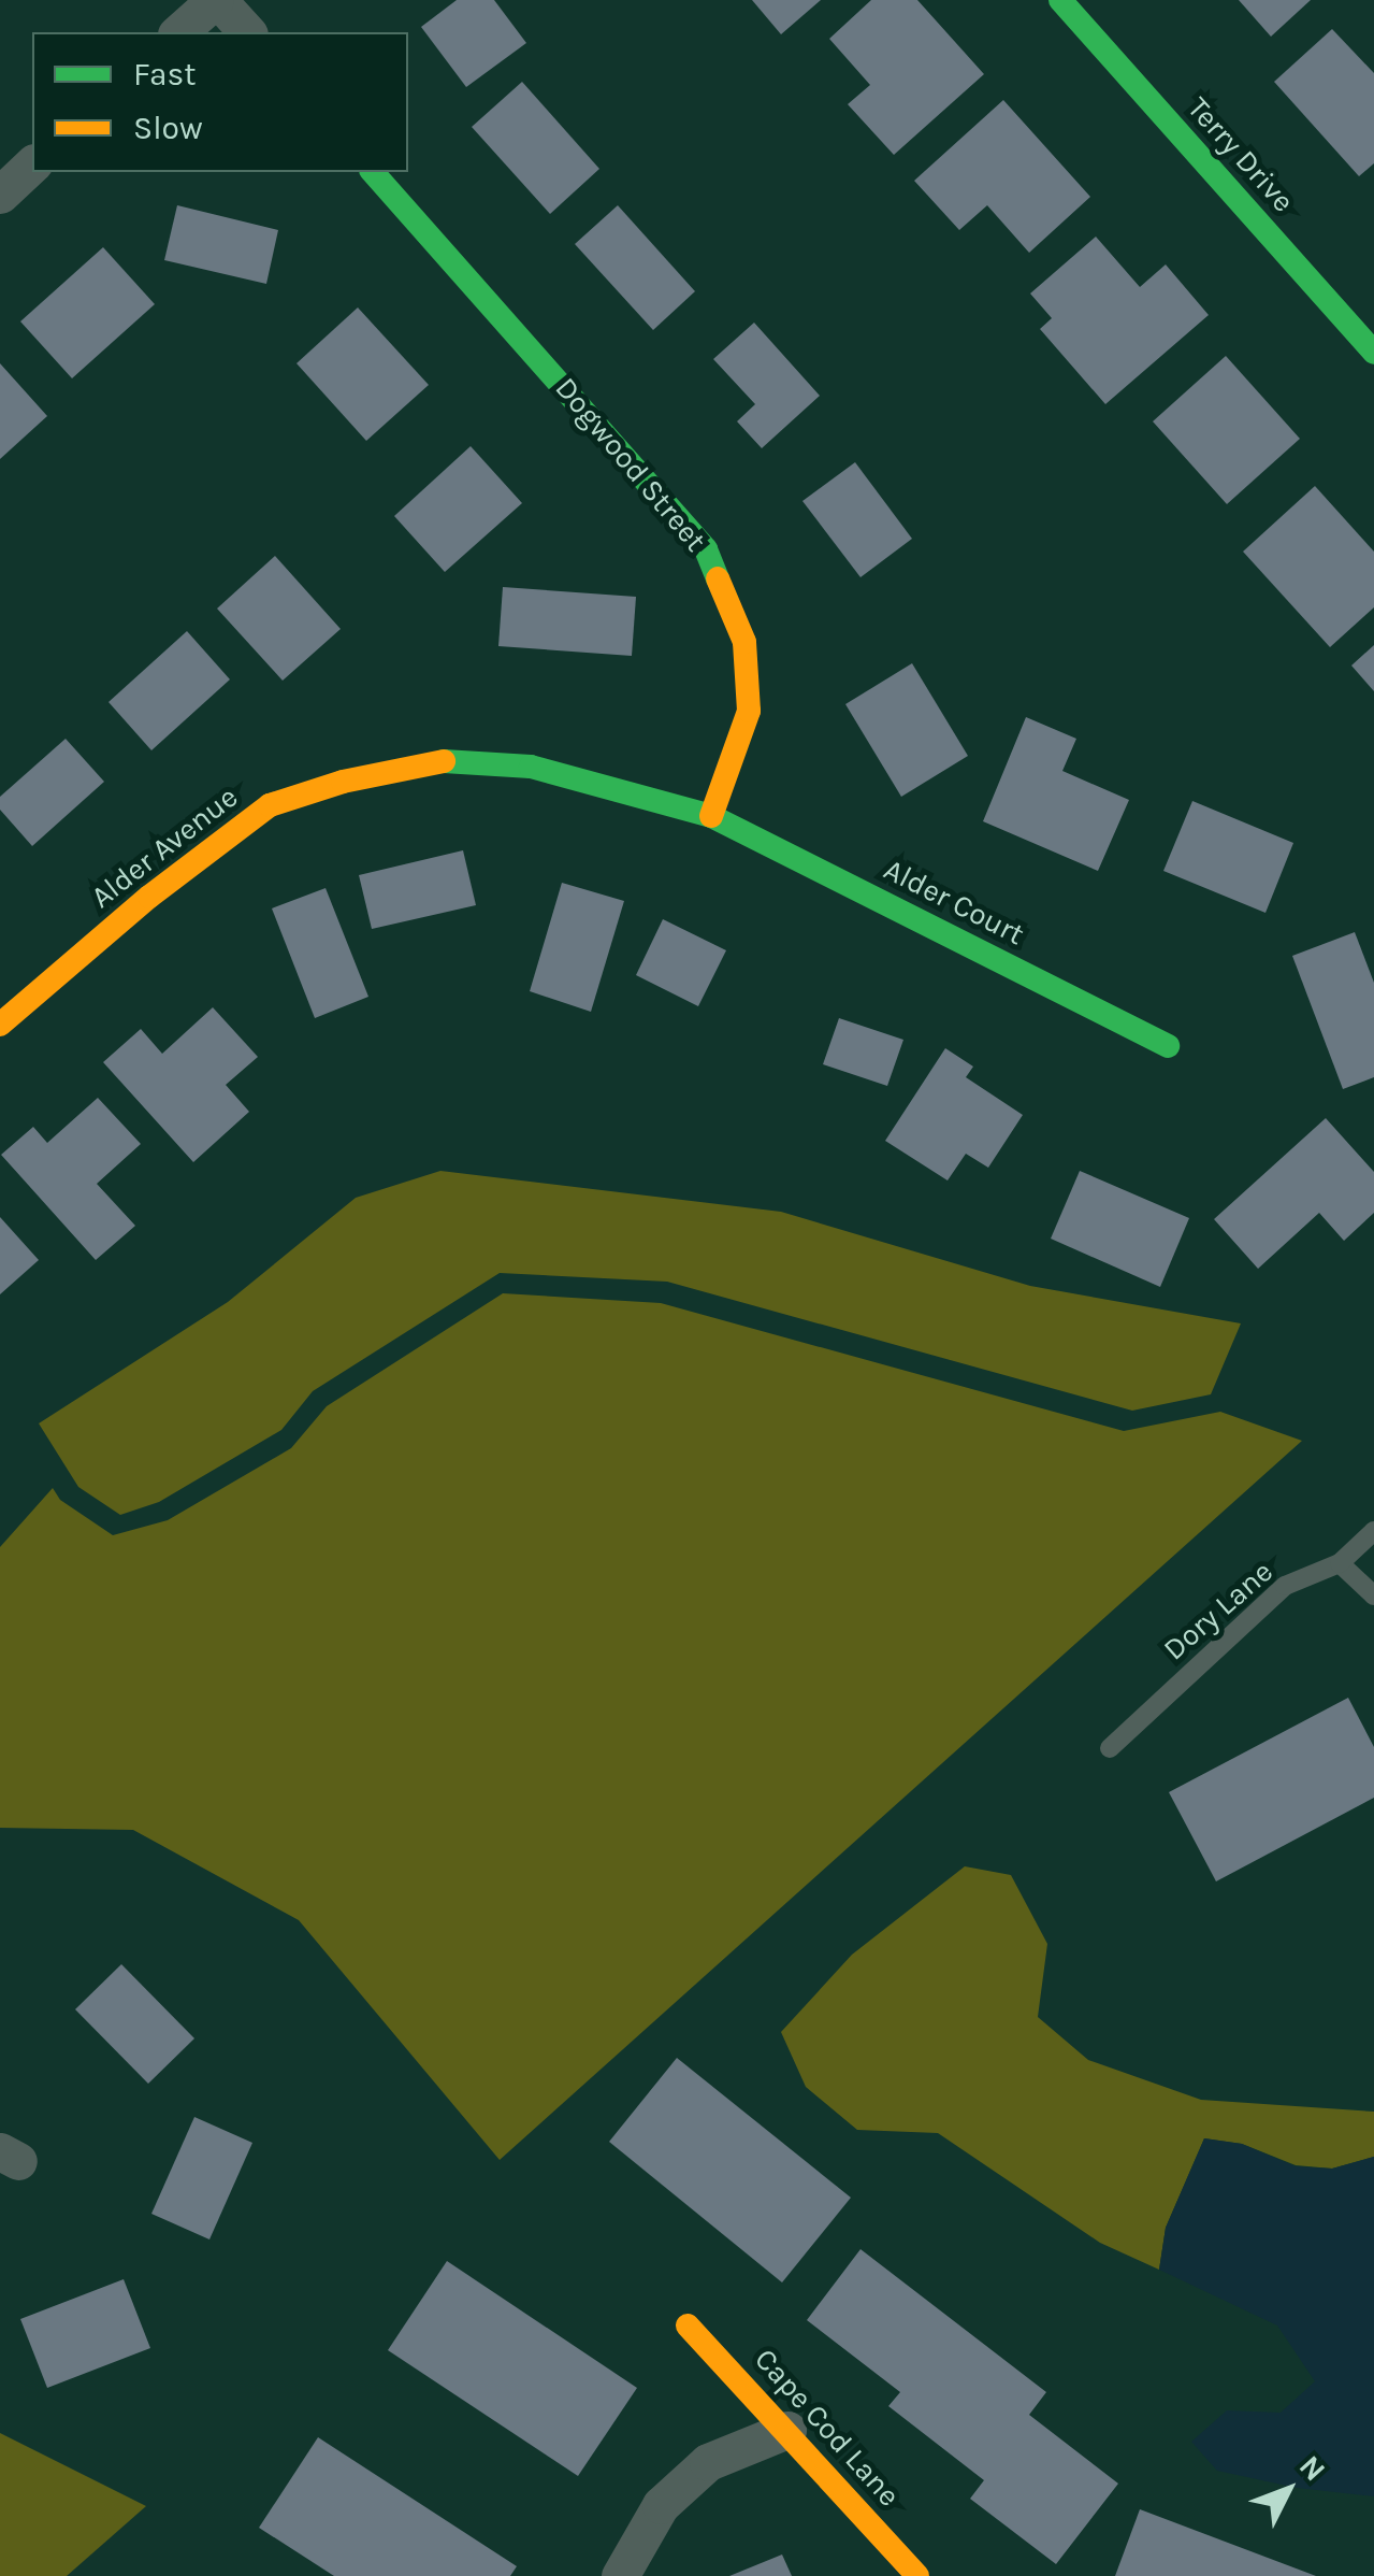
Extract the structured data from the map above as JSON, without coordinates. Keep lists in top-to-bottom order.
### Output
{
  "streets": {
    "street": [
      "Terry Drive",
      "Dogwood Street",
      "Alder Avenue",
      "Alder Court",
      "Cape Cod Lane"
    ],
    "lane": ["Dory Lane"]
  },
  "crossings": [
    ["Dogwood Street", "Alder Avenue"],
    ["Dogwood Street", "Alder Court"],
    ["Alder Avenue", "Alder Court"]
  ],
  "legend": ["Fast", "Slow"],
  "north": "top right"
}
